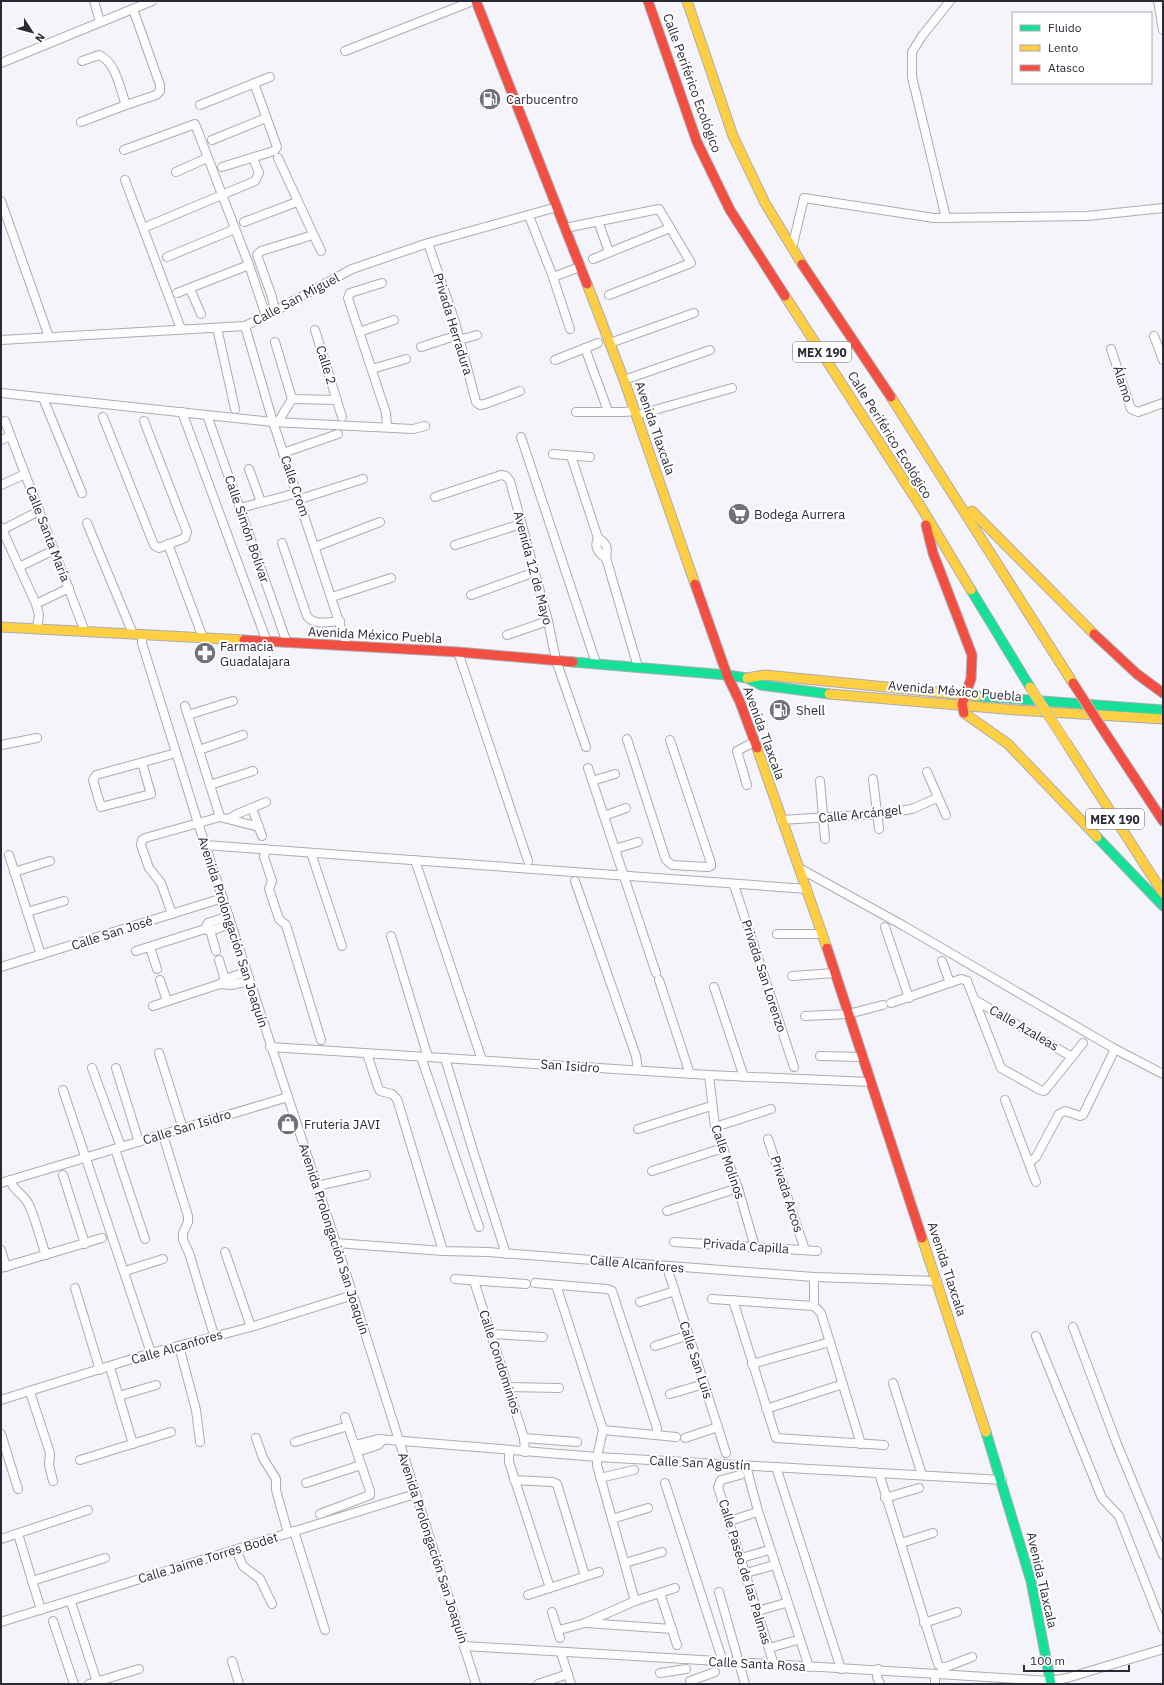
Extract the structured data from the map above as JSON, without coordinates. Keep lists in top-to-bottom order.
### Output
{
  "streets": {
    "main road": [
      "Calle Periférico Ecológico",
      "MEX 190",
      "Avenida Tlaxcala",
      "Avenida México Puebla"
    ],
    "street": [
      "Calle San Miguel",
      "Privada Herradura",
      "Calle 2",
      "Álamo",
      "Calle Crom",
      "Calle Simón Bolívar",
      "Calle Santa María",
      "Avenida 12 de Mayo",
      "Calle Arcángel",
      "Avenida Prolongación San Joaquín",
      "Calle San José",
      "Privada San Lorenzo",
      "Calle Azaleas",
      "San Isidro",
      "Calle San Isidro",
      "Calle Molinos",
      "Privada Arcos",
      "Privada Capilla",
      "Calle Alcanfores",
      "Calle San Luis",
      "Calle Condominios",
      "Calle San Agustín",
      "Calle Jaime Torres Bodet",
      "Calle Paseo de las Palmas",
      "Calle Santa Rosa"
    ]
  },
  "crossings": [
    ["Calle San Miguel", "Privada Herradura"],
    ["Calle San Miguel", "Avenida Tlaxcala"],
    ["Calle San Miguel", "Calle Crom"],
    ["Avenida Tlaxcala", "Avenida México Puebla"],
    ["Avenida Tlaxcala", "Calle Arcángel"],
    ["Avenida Tlaxcala", "San Isidro"],
    ["Avenida Tlaxcala", "Calle Alcanfores"],
    ["Avenida Tlaxcala", "Calle San Agustín"],
    ["Avenida Tlaxcala", "Calle Santa Rosa"],
    ["Calle Crom", "Avenida México Puebla"],
    ["Calle Simón Bolívar", "Avenida México Puebla"],
    ["Calle Santa María", "Avenida México Puebla"],
    ["Avenida 12 de Mayo", "Avenida México Puebla"],
    ["Avenida México Puebla", "Avenida Prolongación San Joaquín"],
    ["Avenida Prolongación San Joaquín", "Calle San José"],
    ["Avenida Prolongación San Joaquín", "San Isidro"],
    ["Avenida Prolongación San Joaquín", "Calle San Isidro"],
    ["Avenida Prolongación San Joaquín", "Calle Alcanfores"],
    ["Avenida Prolongación San Joaquín", "Calle San Agustín"],
    ["Avenida Prolongación San Joaquín", "Calle Jaime Torres Bodet"],
    ["Avenida Prolongación San Joaquín", "Calle Santa Rosa"],
    ["San Isidro", "Calle Molinos"],
    ["Calle Molinos", "Privada Capilla"],
    ["Privada Arcos", "Privada Capilla"],
    ["Calle Alcanfores", "Calle San Luis"],
    ["Calle Condominios", "Calle San Agustín"],
    ["Calle Paseo de las Palmas", "Calle Santa Rosa"]
  ],
  "places": {
    "fuel station": ["Carbucentro", "Shell"],
    "supermarket": ["Bodega Aurrera"],
    "pharmacy": ["Farmacia Guadalajara"],
    "shop": ["Fruteria JAVI"]
  },
  "legend": ["Fluido", "Lento", "Atasco"],
  "scale_bar": "100 m",
  "north": "bottom right"
}
